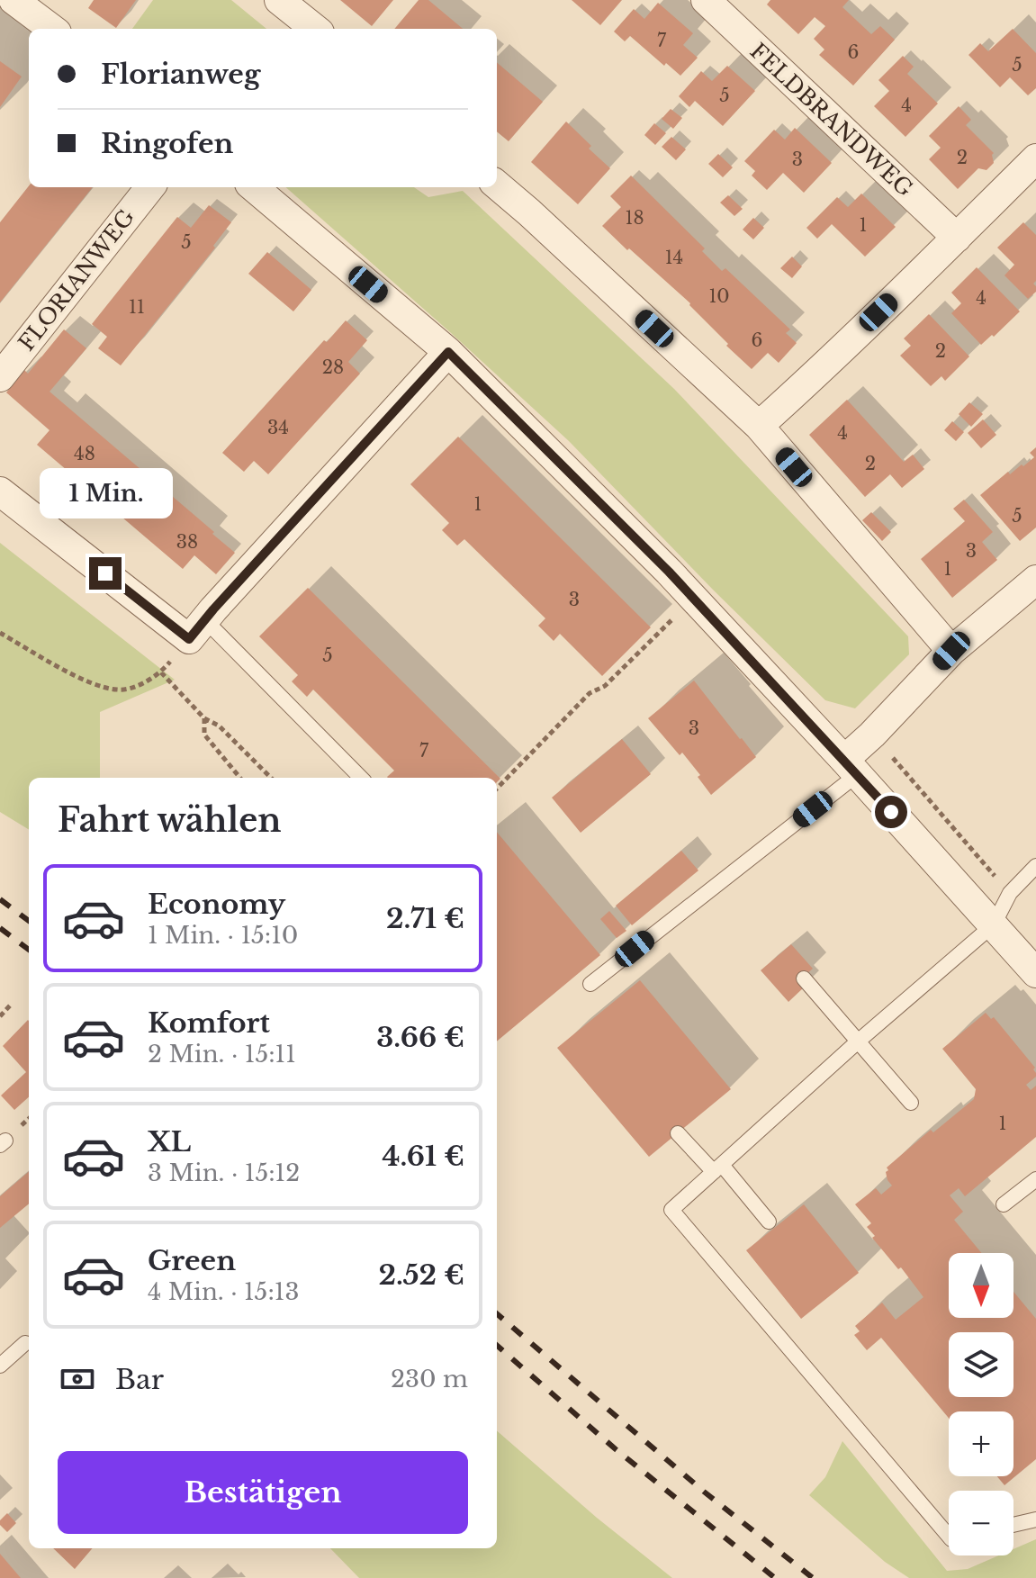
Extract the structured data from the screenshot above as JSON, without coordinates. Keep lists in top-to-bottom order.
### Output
{
  "streets": {
    "street": ["FELDBRANDWEG", "FLORIANWEG"]
  },
  "house_numbers": [
    "7",
    "6",
    "5",
    "5",
    "4",
    "2",
    "3",
    "18",
    "1",
    "5",
    "14",
    "10",
    "4",
    "11",
    "6",
    "2",
    "28",
    "34",
    "4",
    "48",
    "2",
    "1",
    "5",
    "38",
    "3",
    "1",
    "3",
    "5",
    "3",
    "7",
    "1"
  ],
  "north": "bottom",
  "page": {
    "banner": ["Florianweg", "Ringofen"],
    "bubble": "1 Min.",
    "heading": "Fahrt wählen",
    "list": [
      {
        "name": "Economy",
        "note": "1 Min. · 15:10",
        "value": "2.71 €"
      },
      {
        "name": "Komfort",
        "note": "2 Min. · 15:11",
        "value": "3.66 €"
      },
      {
        "name": "XL",
        "note": "3 Min. · 15:12",
        "value": "4.61 €"
      },
      {
        "name": "Green",
        "note": "4 Min. · 15:13",
        "value": "2.52 €"
      }
    ],
    "map_buttons": ["+", "−"],
    "pay": ["Bar", "230 m"],
    "buttons": "Bestätigen"
  }
}
